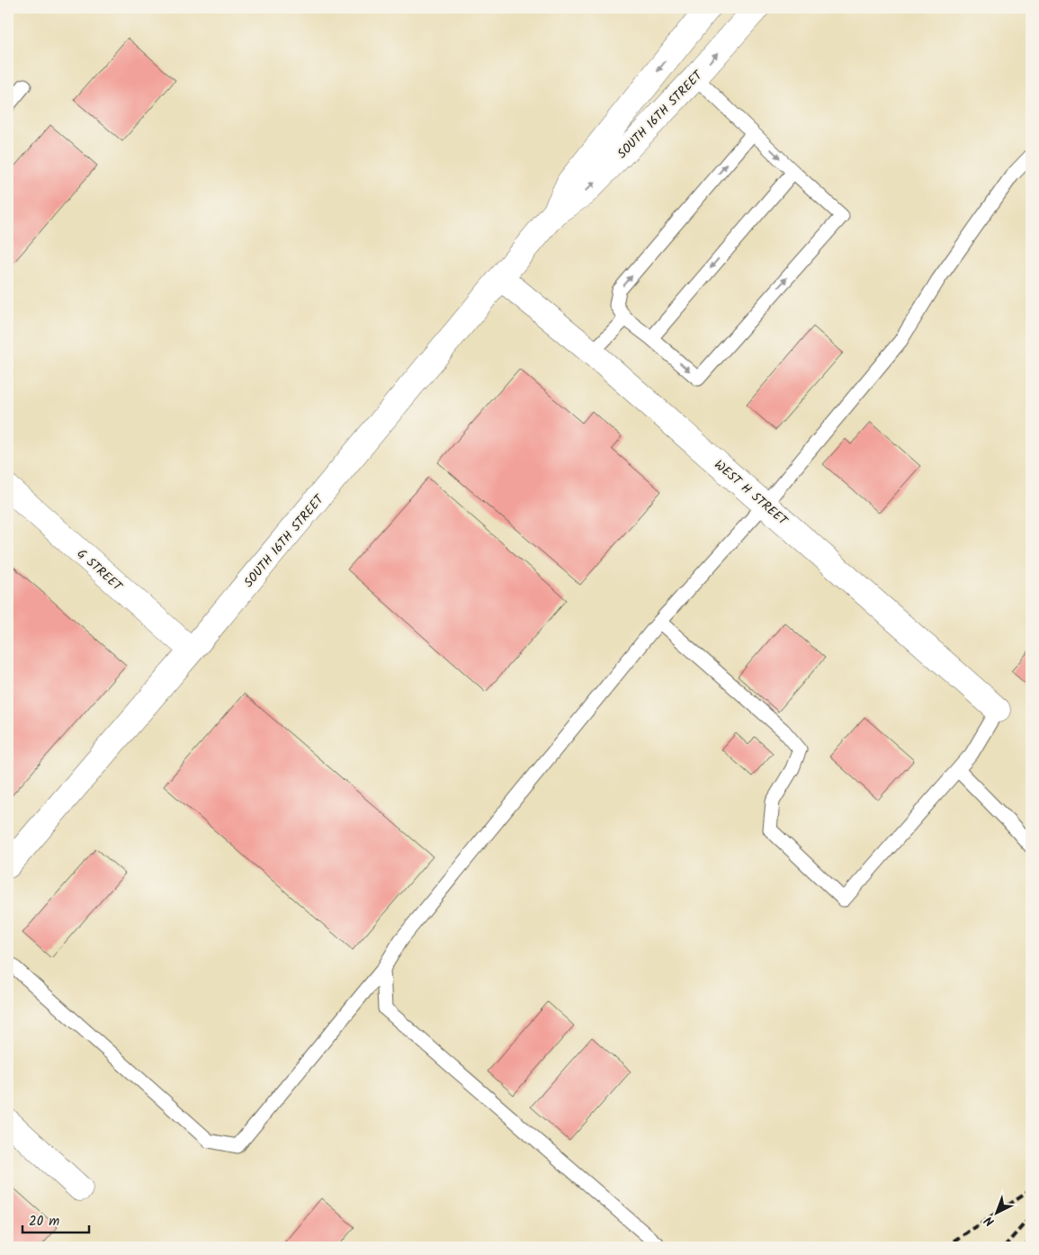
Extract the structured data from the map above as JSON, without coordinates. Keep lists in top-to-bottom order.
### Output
{
  "streets": {
    "street": ["SOUTH 16TH STREET", "WEST H STREET", "G STREET"]
  },
  "crossings": [
    ["SOUTH 16TH STREET", "WEST H STREET"],
    ["SOUTH 16TH STREET", "G STREET"]
  ],
  "scale_bar": "20 m",
  "north": "bottom left"
}
